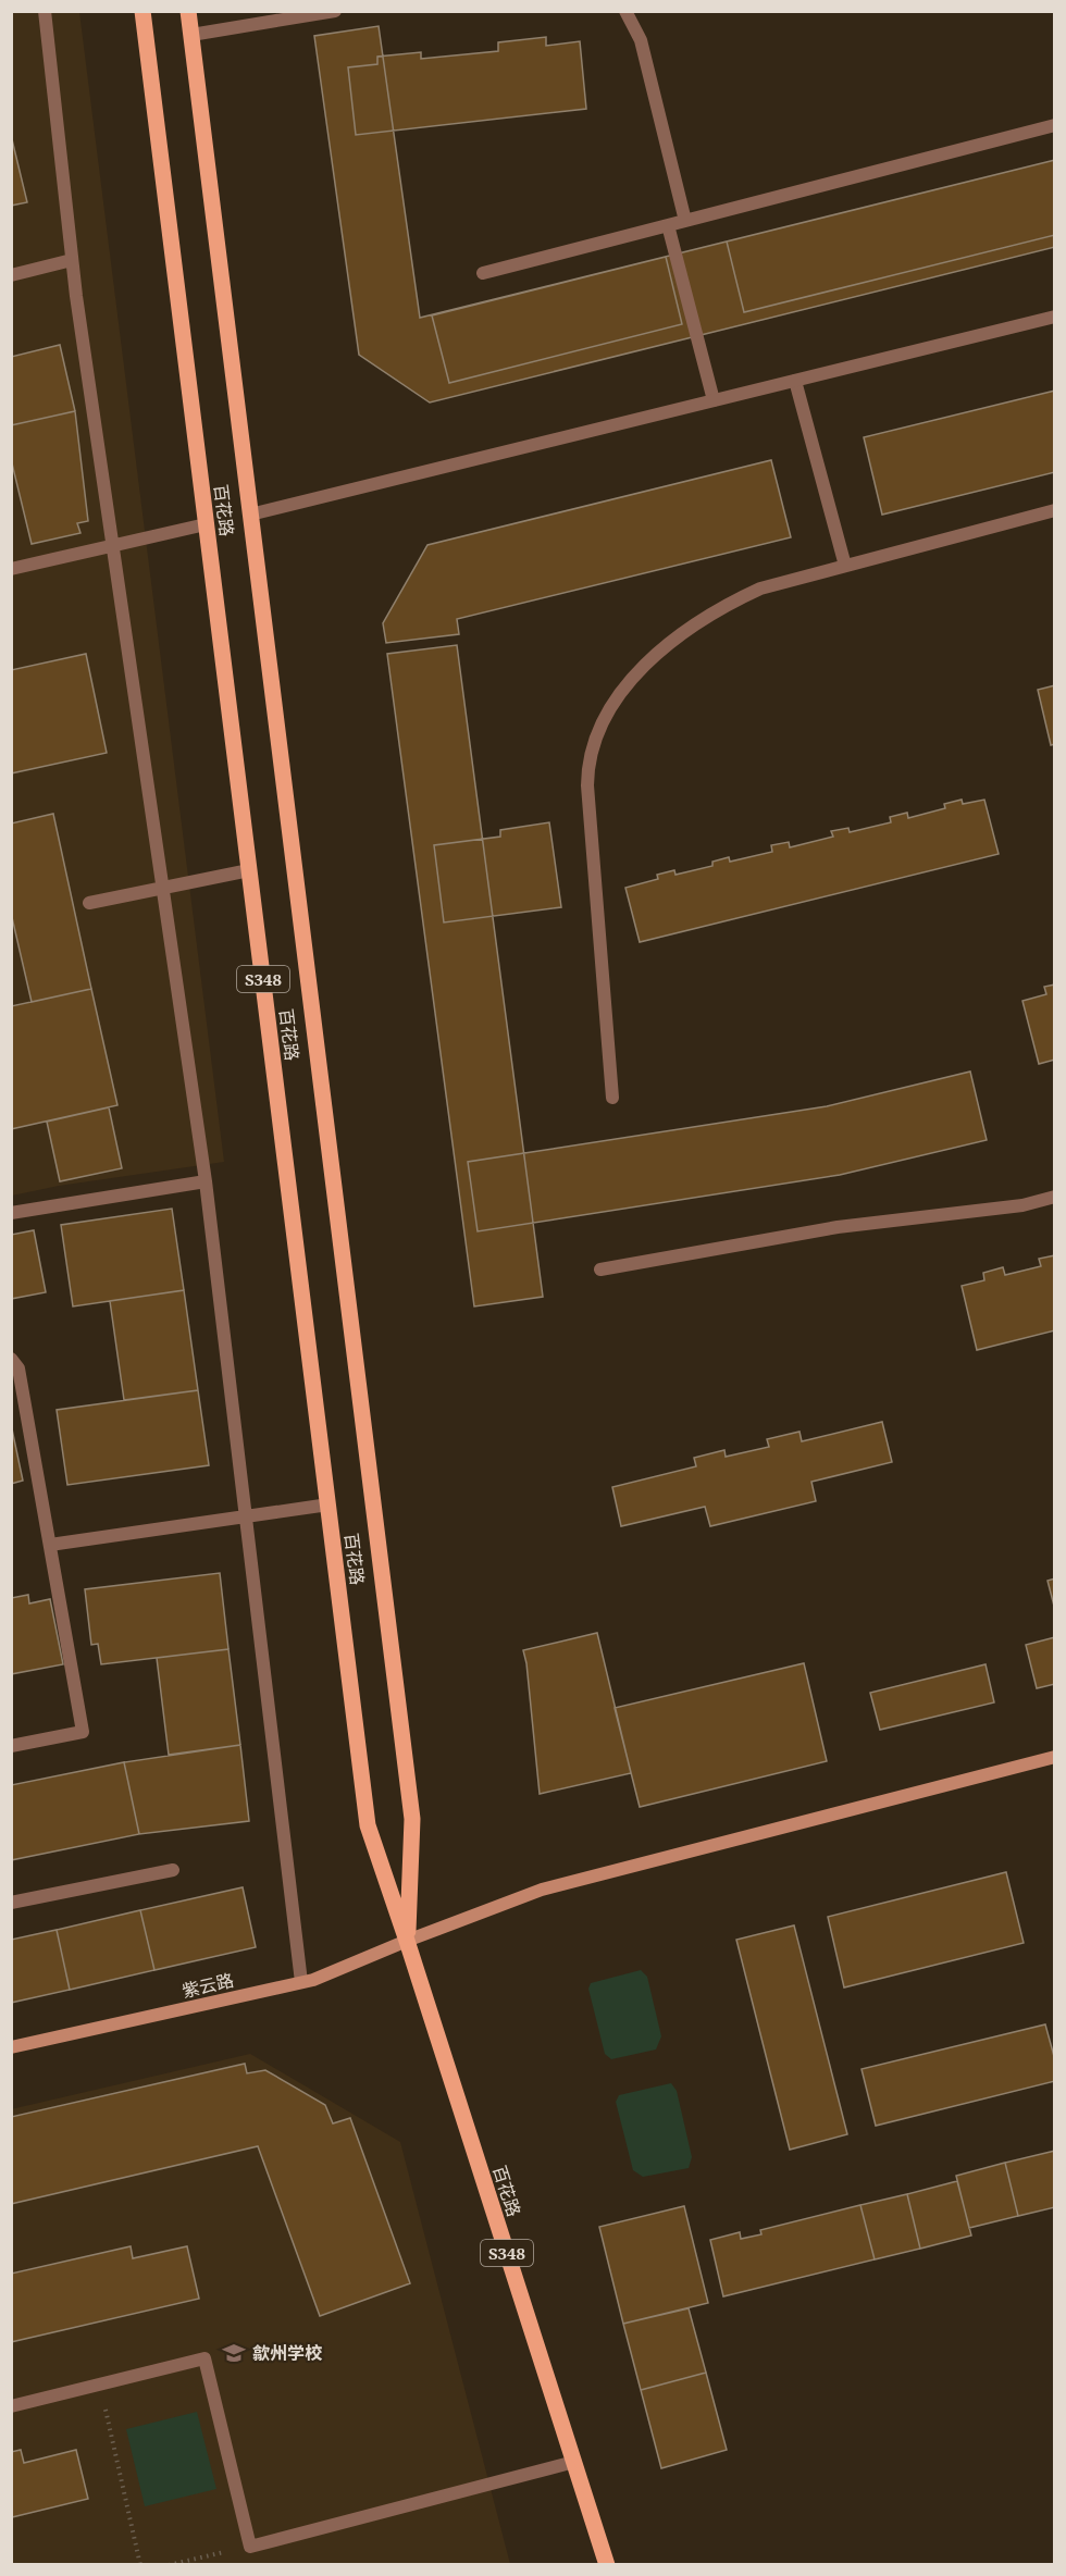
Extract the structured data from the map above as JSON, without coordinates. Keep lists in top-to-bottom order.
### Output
{
  "streets": {
    "main road": ["百花路", "S348"],
    "street": ["紫云路"]
  },
  "crossings": [
    ["百花路", "紫云路"]
  ],
  "places": {
    "school or university": ["歙州学校"]
  }
}
